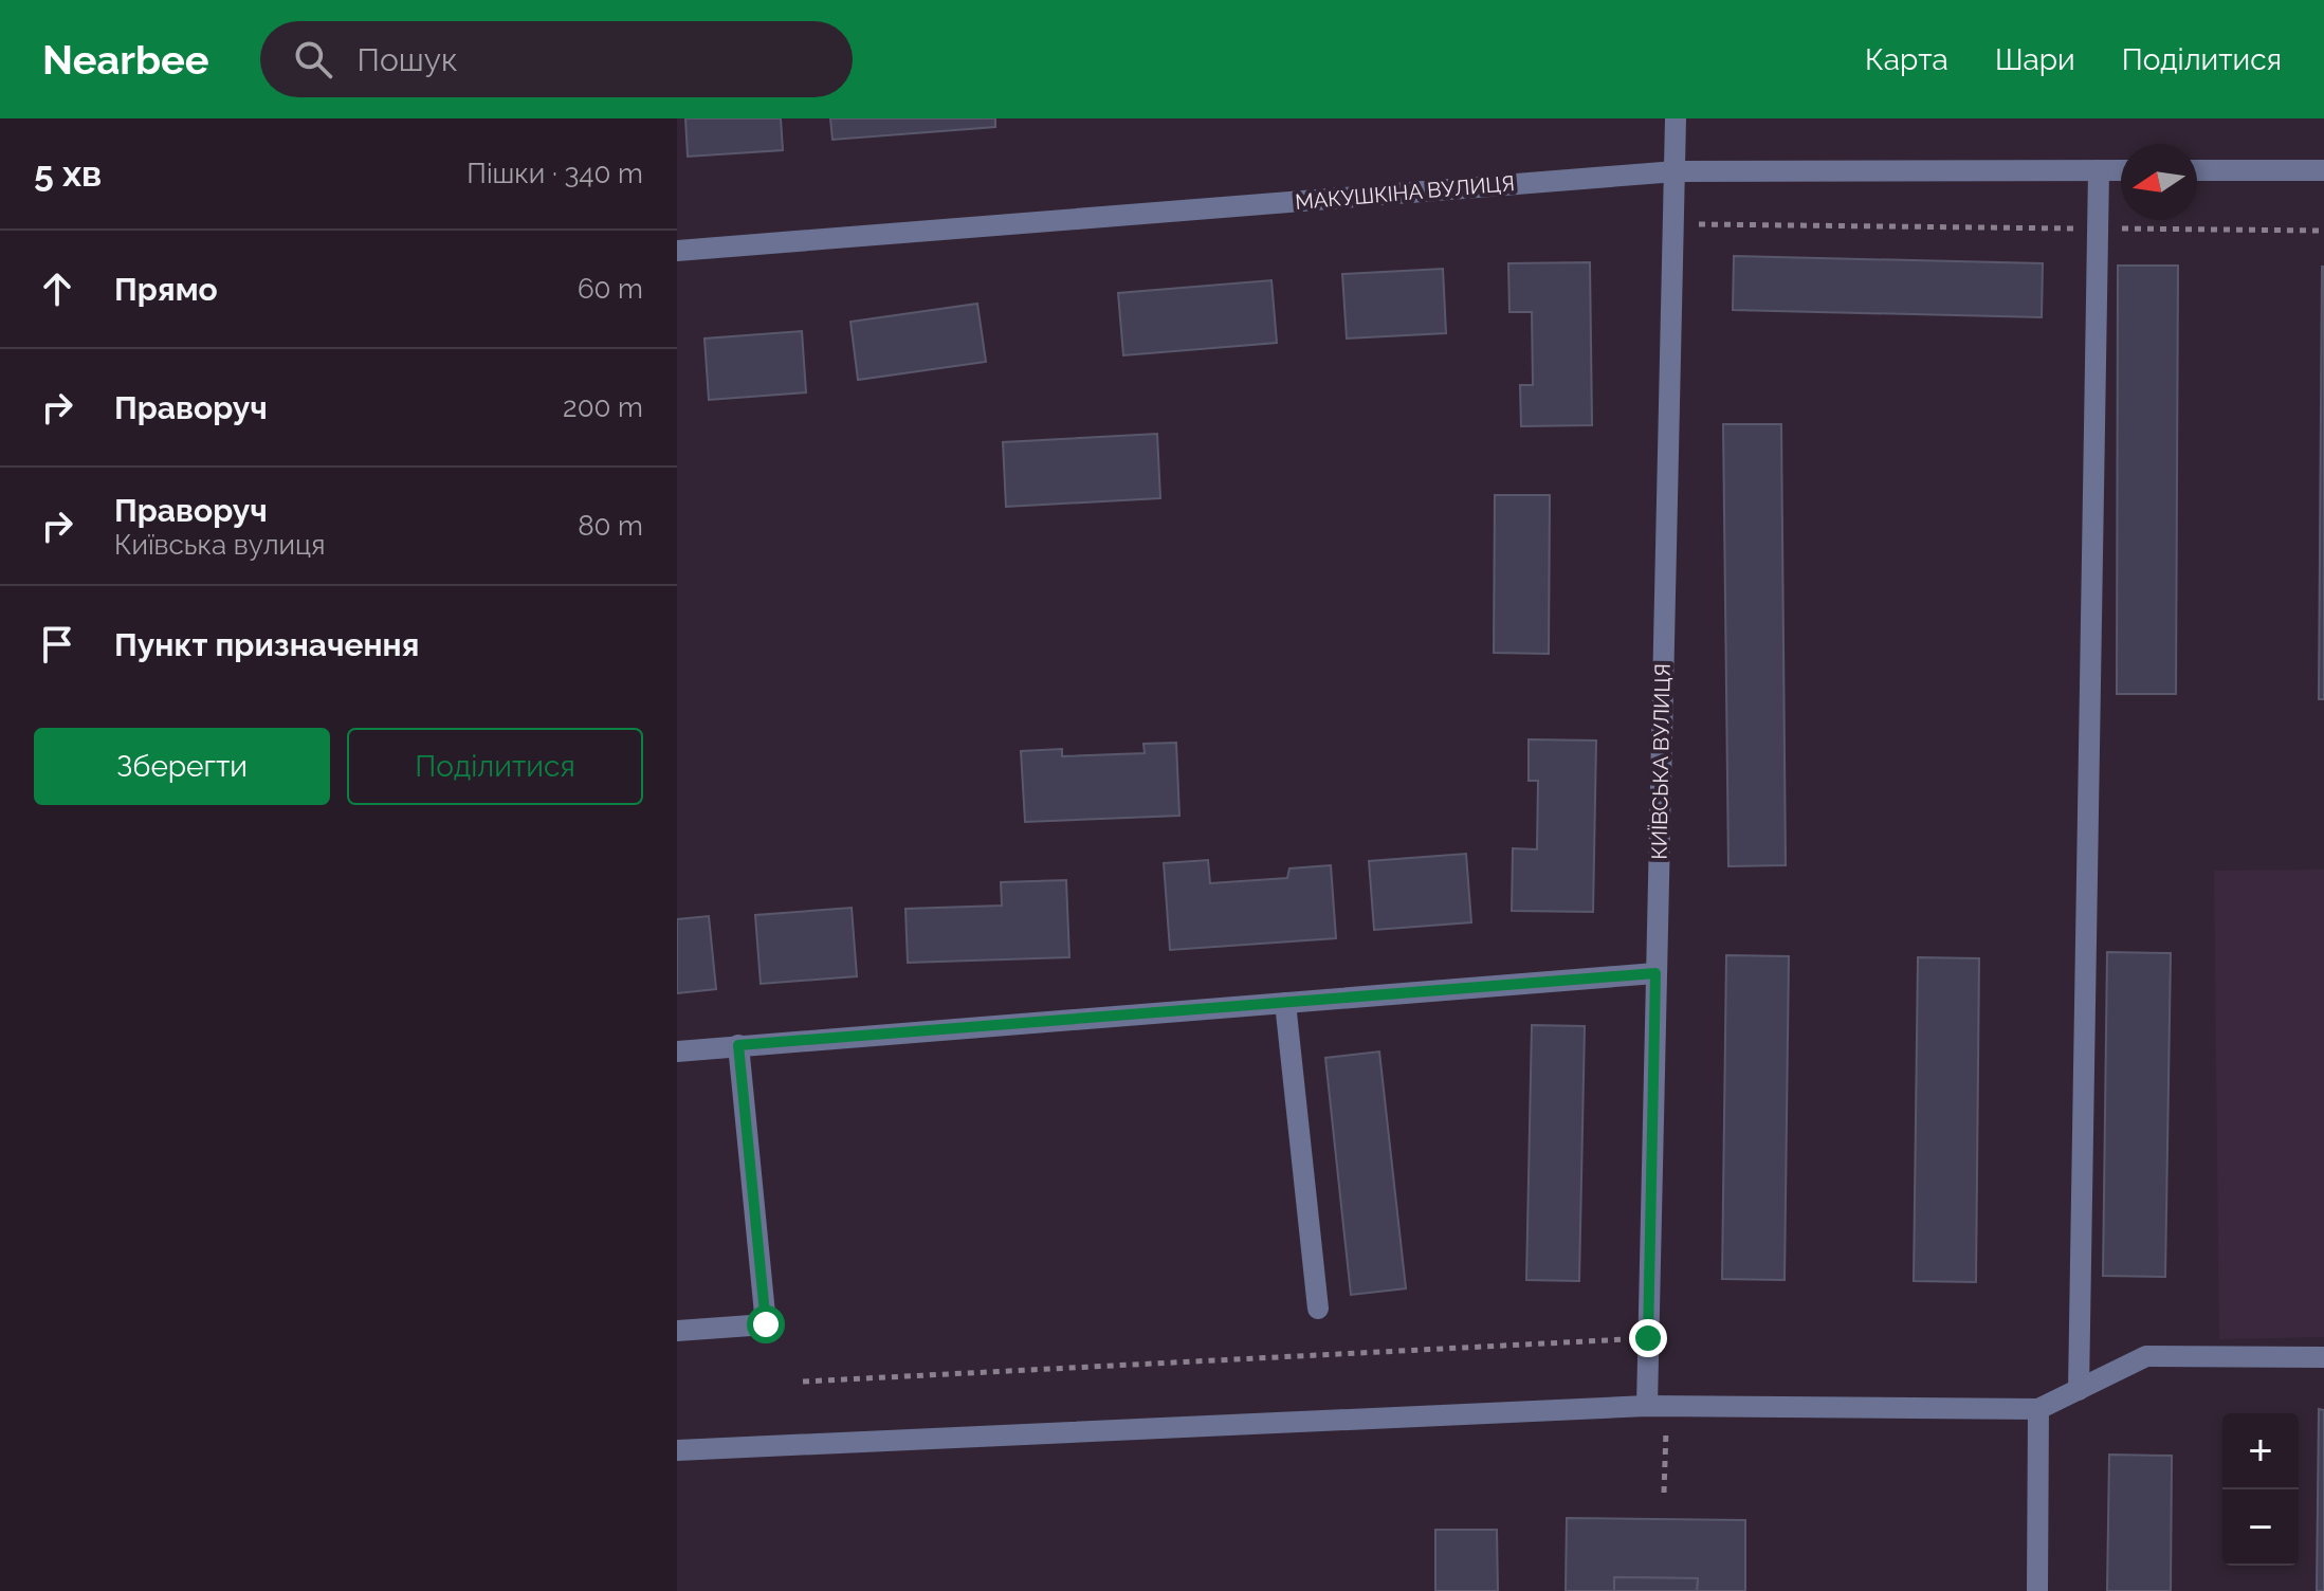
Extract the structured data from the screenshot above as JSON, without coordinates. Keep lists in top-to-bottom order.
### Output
{
  "streets": {
    "street": ["МАКУШКІНА ВУЛИЦЯ", "КИЇВСЬКА ВУЛИЦЯ"]
  },
  "crossings": [
    ["МАКУШКІНА ВУЛИЦЯ", "КИЇВСЬКА ВУЛИЦЯ"]
  ],
  "north": "left",
  "page": {
    "header": "Nearbee",
    "search": "Пошук",
    "nav": ["Карта", "Шари", "Поділитися"],
    "heading": ["5 хв", "Пішки · 340 m"],
    "list": [
      ["Прямо", "60 m"],
      ["Праворуч", "200 m"],
      ["Праворуч", "Київська вулиця", "80 m"],
      "Пункт призначення"
    ],
    "buttons": ["Зберегти", "Поділитися"],
    "map_buttons": ["+", "−"]
  }
}
